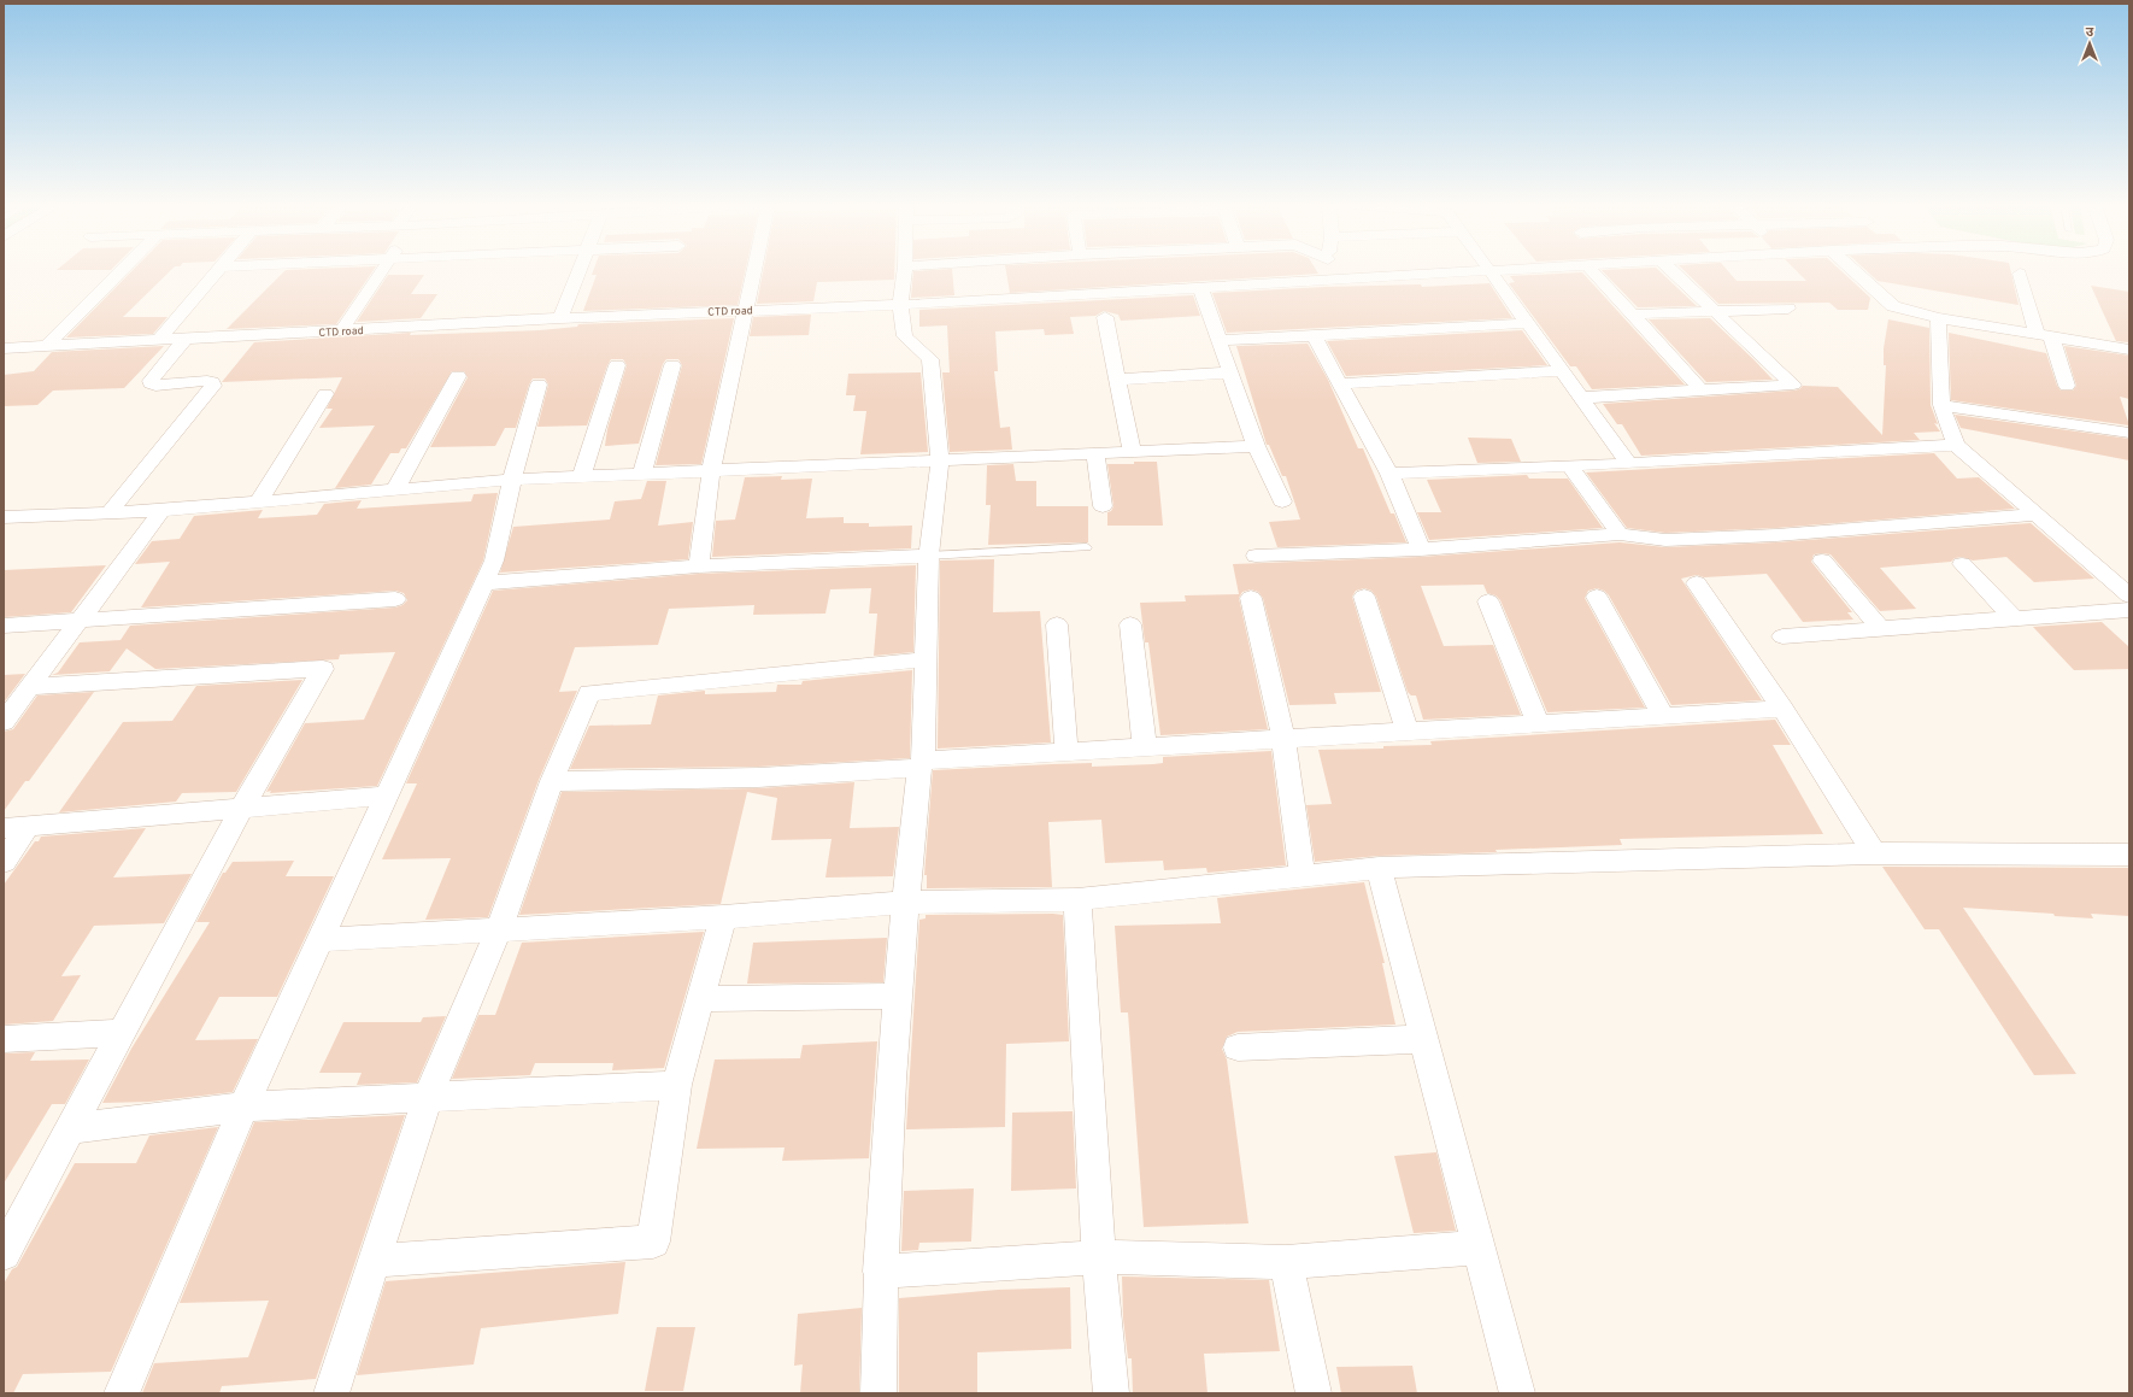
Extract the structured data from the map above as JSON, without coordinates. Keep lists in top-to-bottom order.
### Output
{
  "streets": {
    "street": ["CTD road"]
  },
  "north": "top"
}
